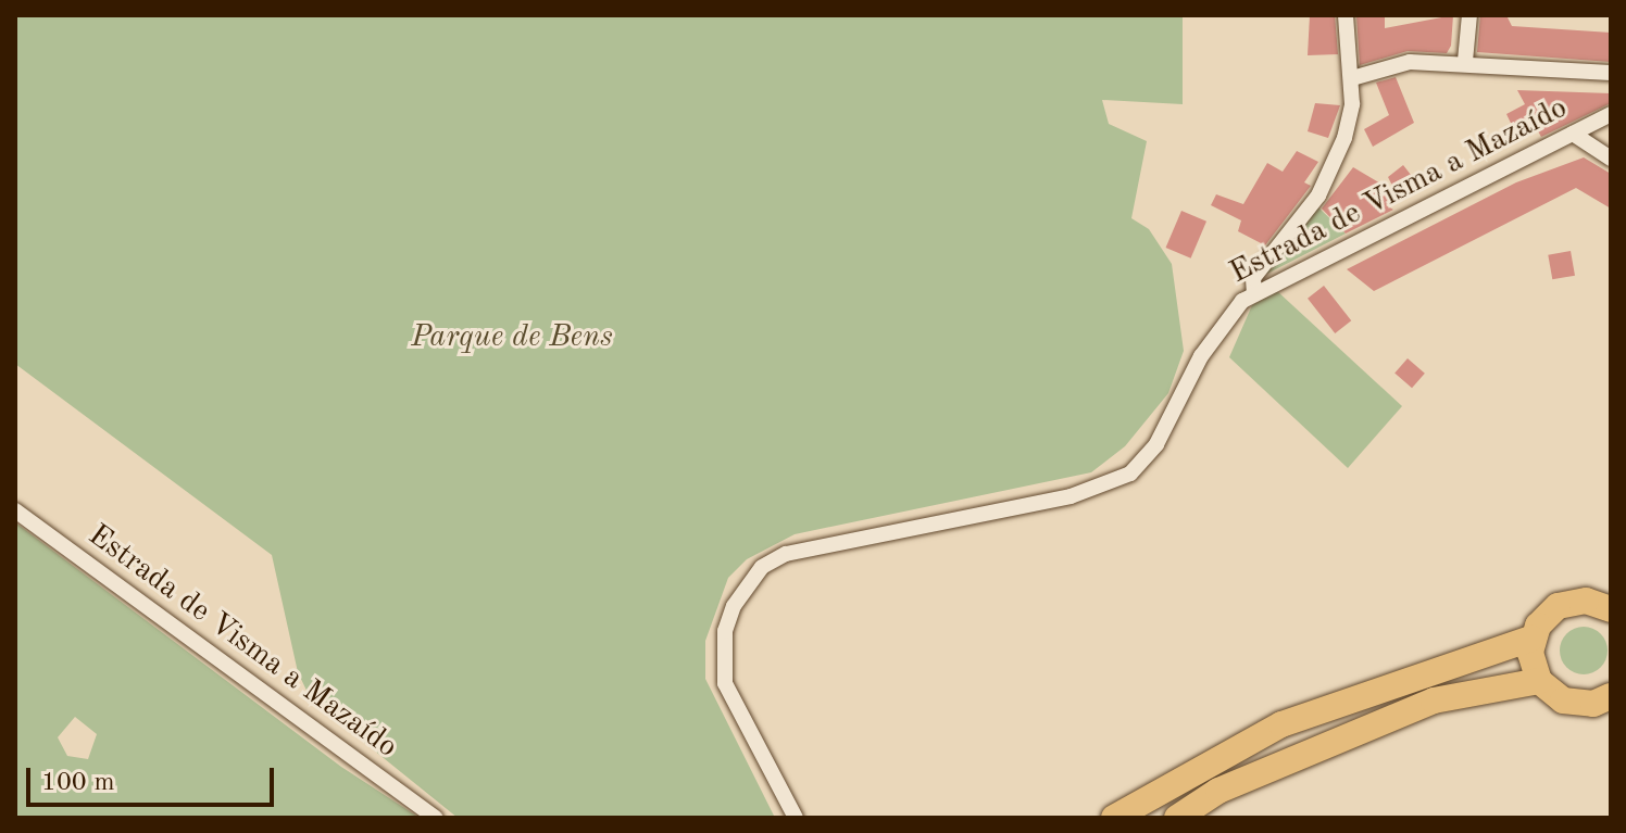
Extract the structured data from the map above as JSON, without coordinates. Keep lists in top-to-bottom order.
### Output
{
  "streets": {
    "street": ["Estrada de Visma a Mazaído"]
  },
  "parks": ["Parque de Bens"],
  "scale_bar": "100 m"
}
